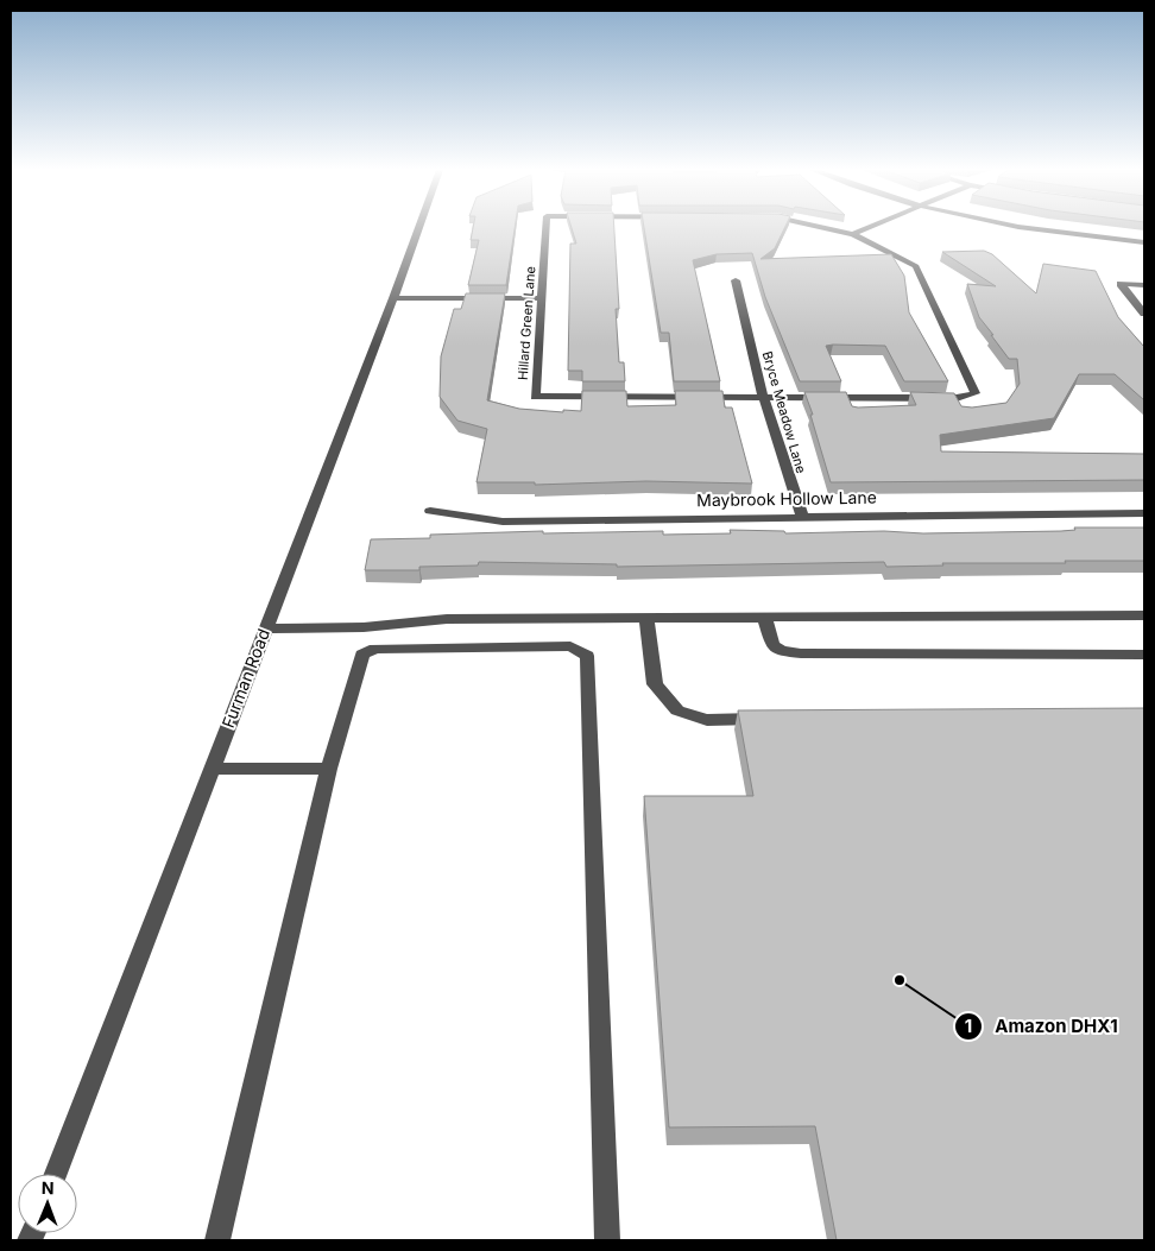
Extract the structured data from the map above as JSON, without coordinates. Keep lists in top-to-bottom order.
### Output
{
  "streets": {
    "street": [
      "Hillard Green Lane",
      "Bryce Meadow Lane",
      "Maybrook Hollow Lane",
      "Furman Road"
    ]
  },
  "crossings": [
    ["Hillard Green Lane", "Bryce Meadow Lane"],
    ["Bryce Meadow Lane", "Maybrook Hollow Lane"]
  ],
  "places": ["Amazon DHX1"],
  "north": "top"
}
